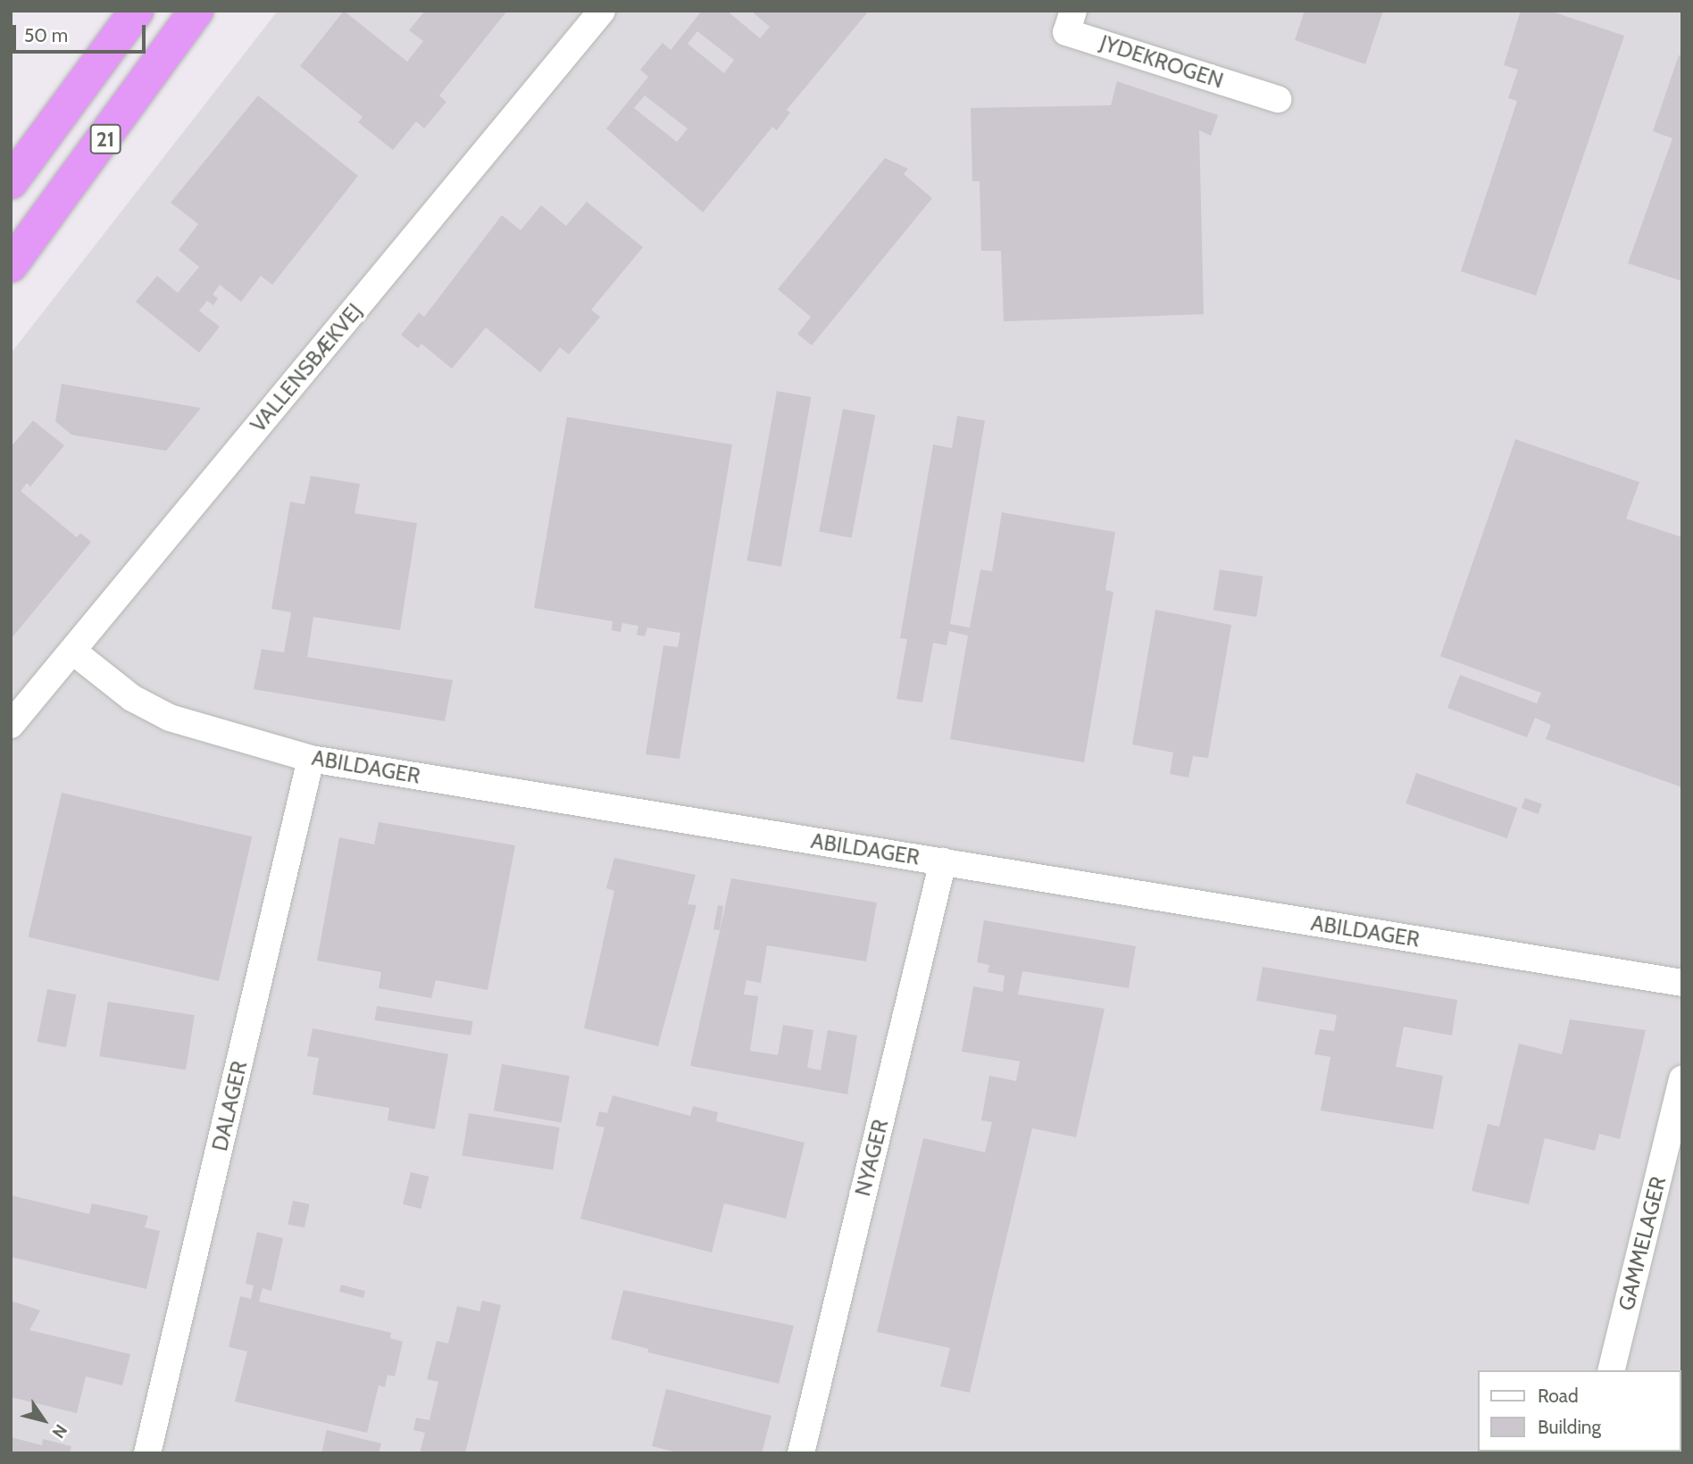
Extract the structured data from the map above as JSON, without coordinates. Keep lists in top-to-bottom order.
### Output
{
  "streets": {
    "highway": ["21"],
    "street": [
      "JYDEKROGEN",
      "VALLENSBÆKVEJ",
      "ABILDAGER",
      "DALAGER",
      "NYAGER",
      "GAMMELAGER"
    ]
  },
  "crossings": [
    ["VALLENSBÆKVEJ", "ABILDAGER"],
    ["ABILDAGER", "DALAGER"],
    ["ABILDAGER", "NYAGER"]
  ],
  "legend": ["Road", "Building"],
  "scale_bar": "50 m",
  "north": "bottom right"
}
